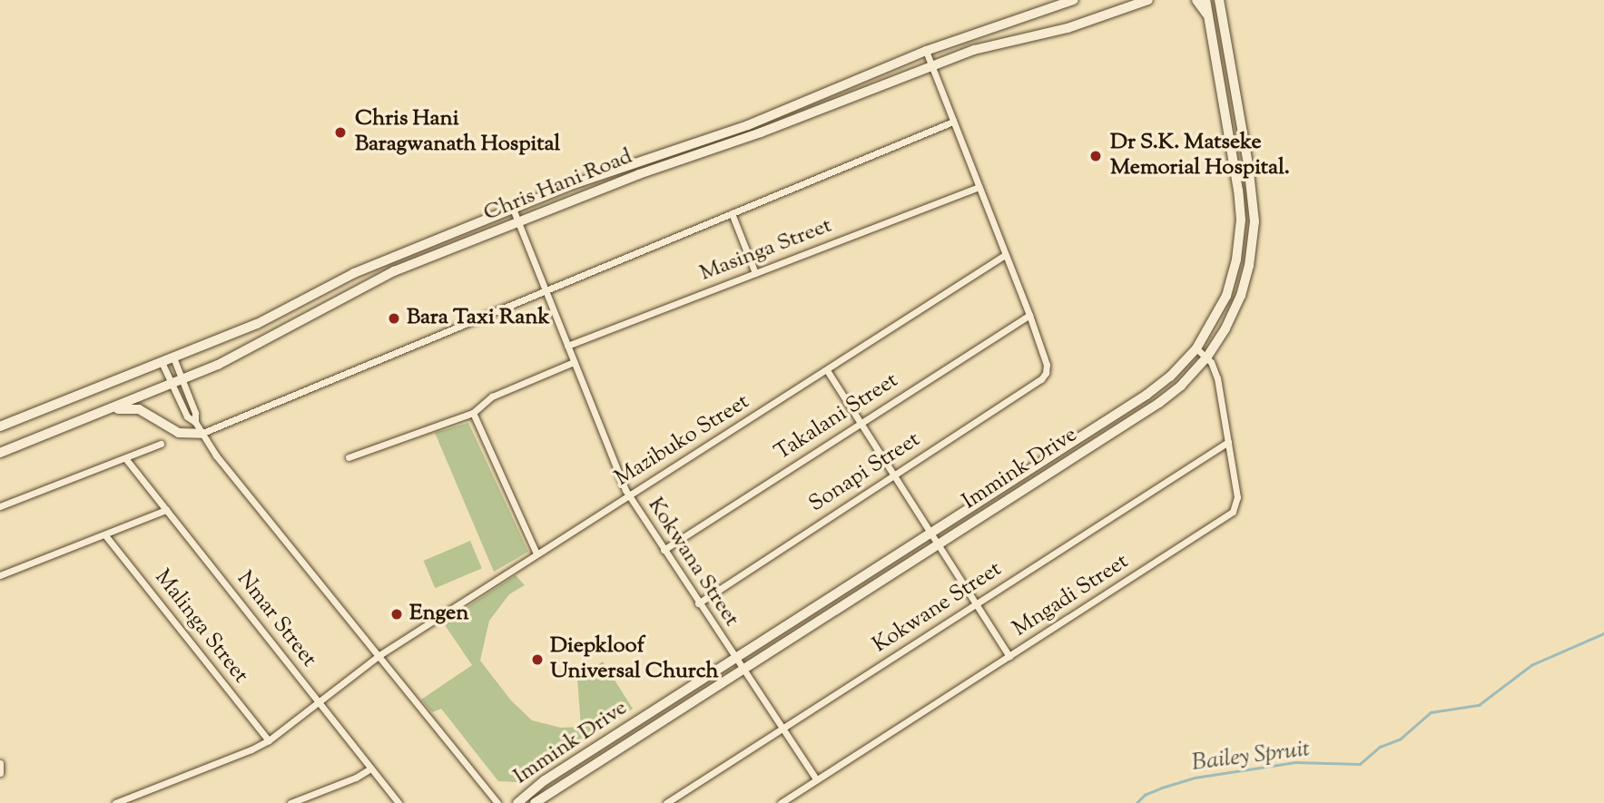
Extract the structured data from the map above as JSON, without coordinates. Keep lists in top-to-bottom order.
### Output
{
  "streets": {
    "main road": ["Chris Hani Road", "Immink Drive"],
    "street": [
      "Masinga Street",
      "Takalani Street",
      "Mazibuko Street",
      "Sonapi Street",
      "Kokwana Street",
      "Mngadi Street",
      "Kokwane Street",
      "Nmar Street",
      "Malinga Street"
    ]
  },
  "crossings": [
    ["Chris Hani Road", "Kokwana Street"],
    ["Masinga Street", "Kokwana Street"],
    ["Takalani Street", "Sonapi Street"],
    ["Takalani Street", "Kokwana Street"],
    ["Mazibuko Street", "Kokwana Street"],
    ["Mazibuko Street", "Nmar Street"],
    ["Mazibuko Street", "Malinga Street"],
    ["Immink Drive", "Kokwana Street"],
    ["Immink Drive", "Mngadi Street"],
    ["Sonapi Street", "Kokwana Street"],
    ["Kokwana Street", "Mngadi Street"],
    ["Kokwana Street", "Kokwane Street"],
    ["Mngadi Street", "Kokwane Street"]
  ],
  "water": ["Bailey Spruit"],
  "places": [
    "Chris Hani Baragwanath Hospital",
    "Dr S.K. Matseke Memorial Hospital.",
    "Bara Taxi Rank",
    "Engen",
    "Diepkloof Universal Church"
  ]
}
